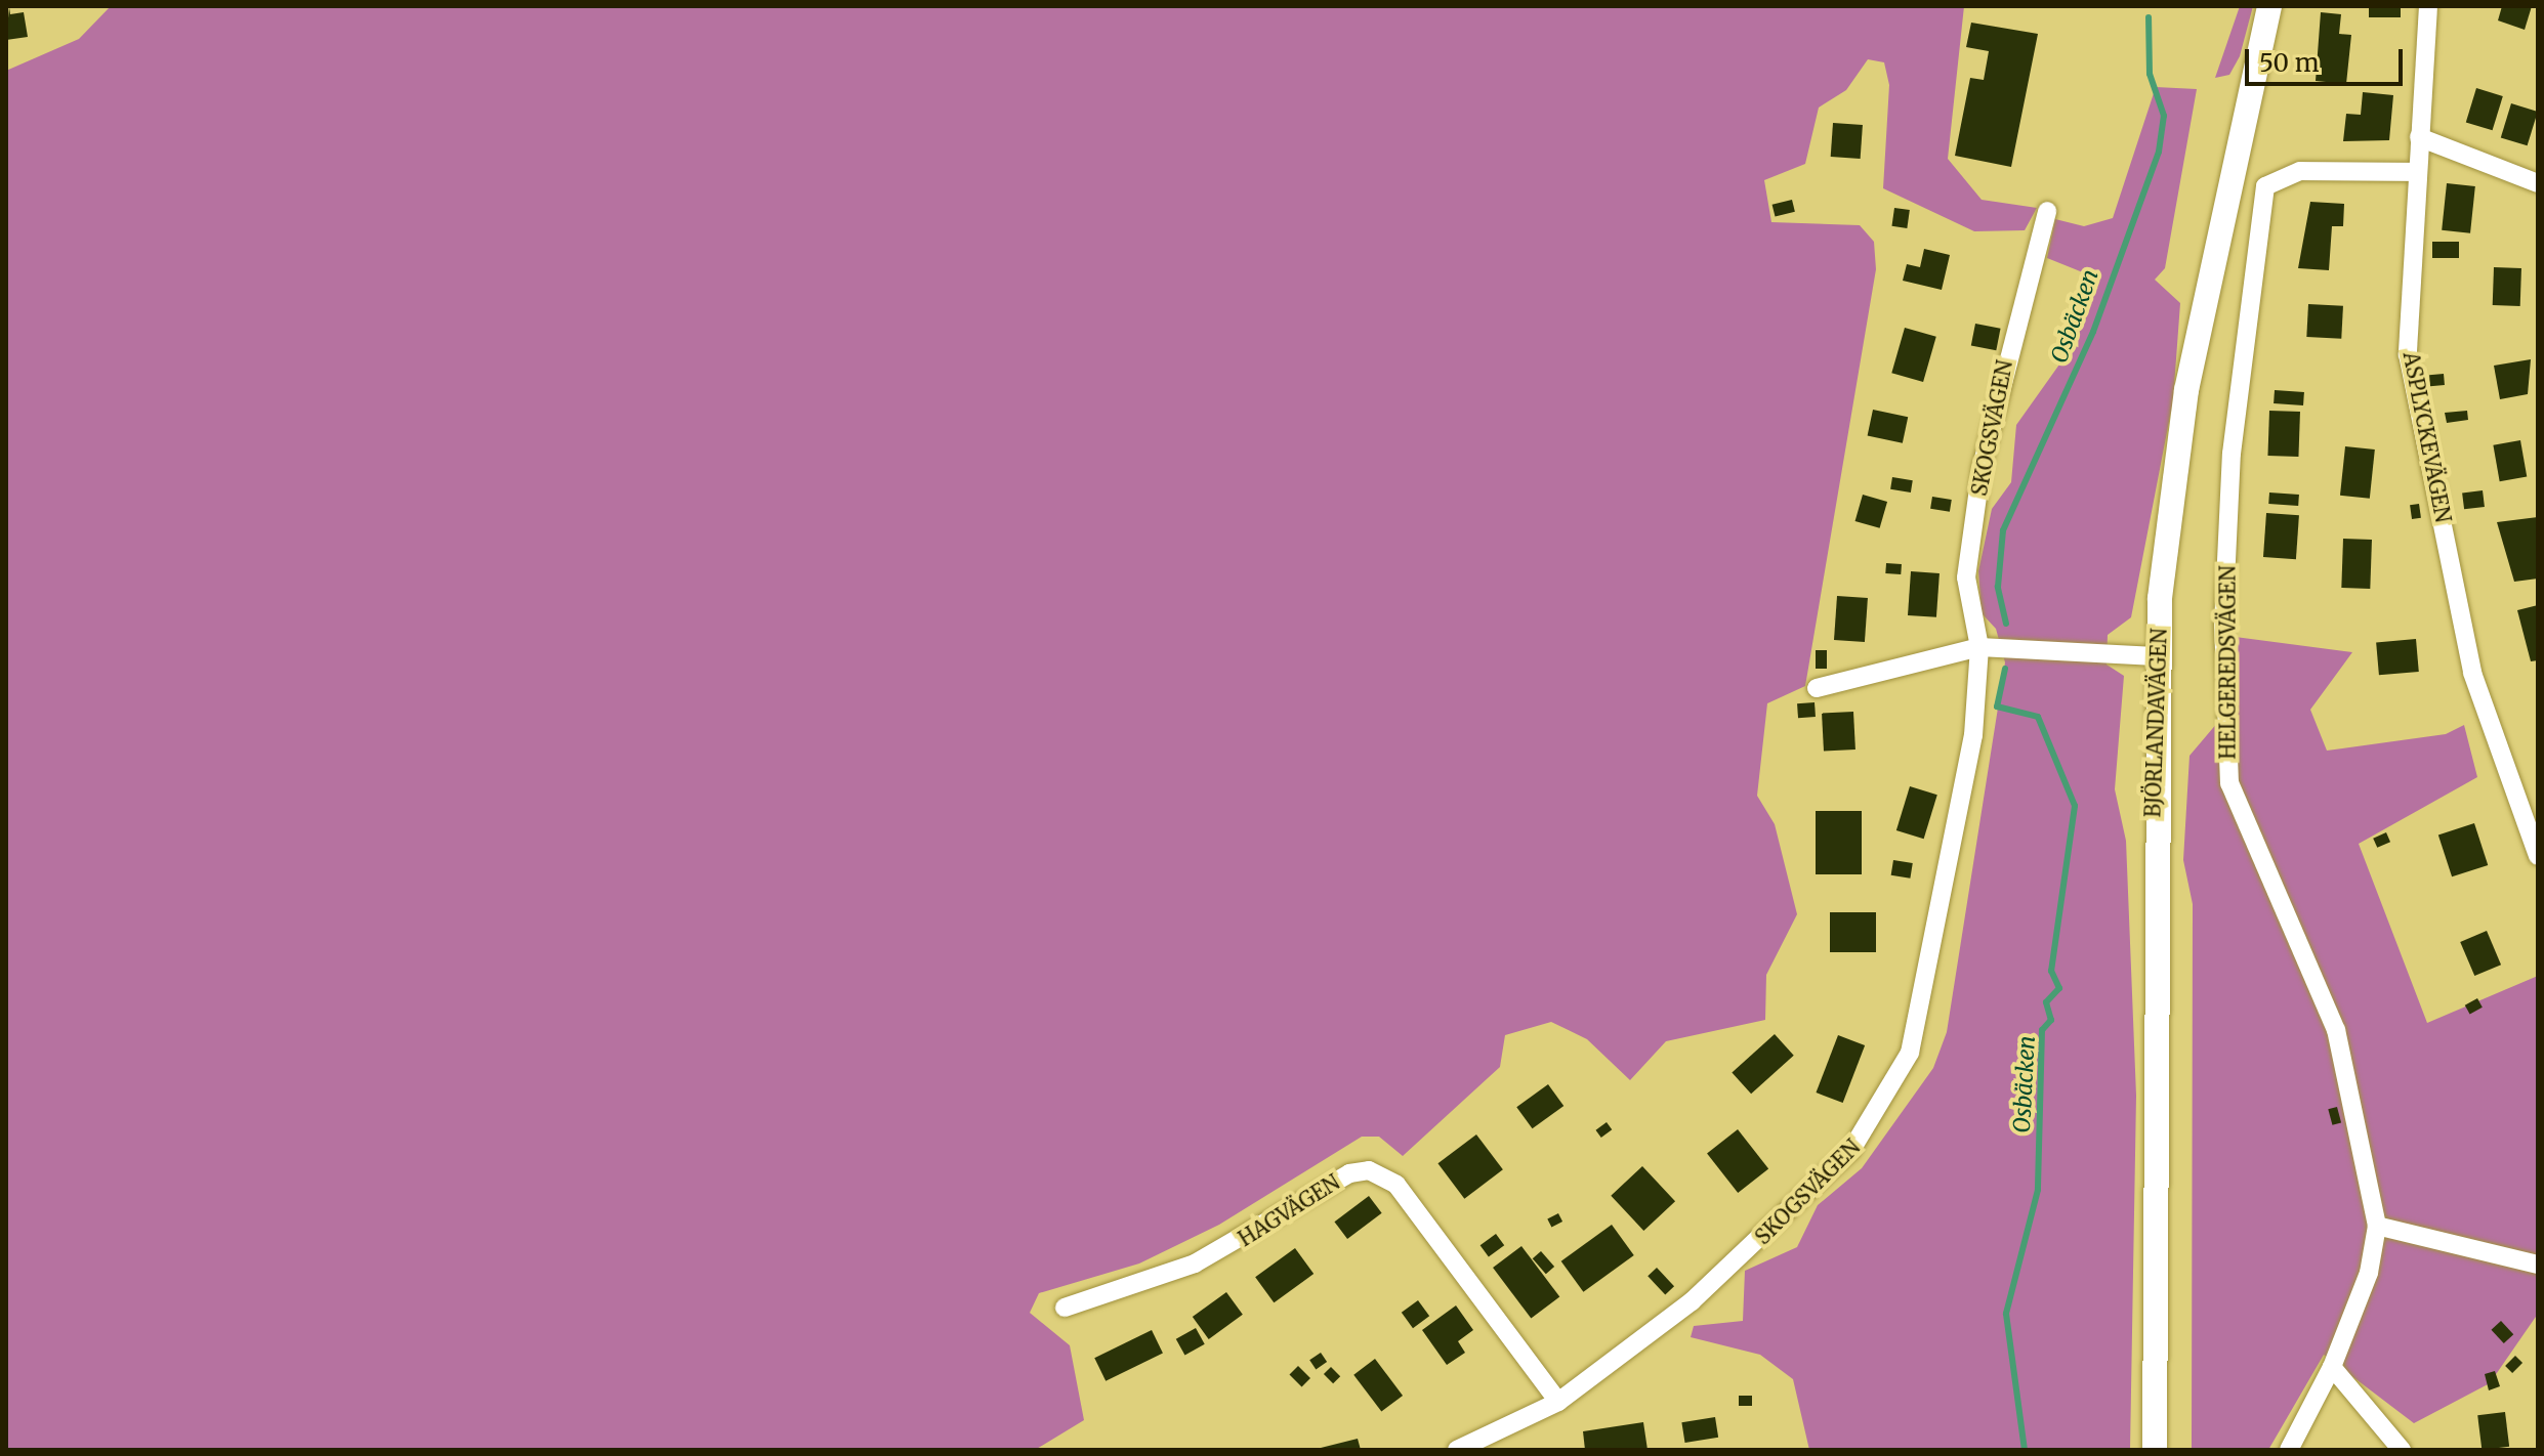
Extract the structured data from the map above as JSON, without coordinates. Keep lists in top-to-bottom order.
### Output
{
  "streets": {
    "street": [
      "SKOGSVÄGEN",
      "ASPLYCKEVÄGEN",
      "HELGEREDSVÄGEN",
      "BJÖRLANDAVÄGEN",
      "HAGVÄGEN"
    ]
  },
  "crossings": [
    ["SKOGSVÄGEN", "HAGVÄGEN"],
    ["ASPLYCKEVÄGEN", "HELGEREDSVÄGEN"]
  ],
  "water": ["Osbäcken"],
  "scale_bar": "50 m"
}
